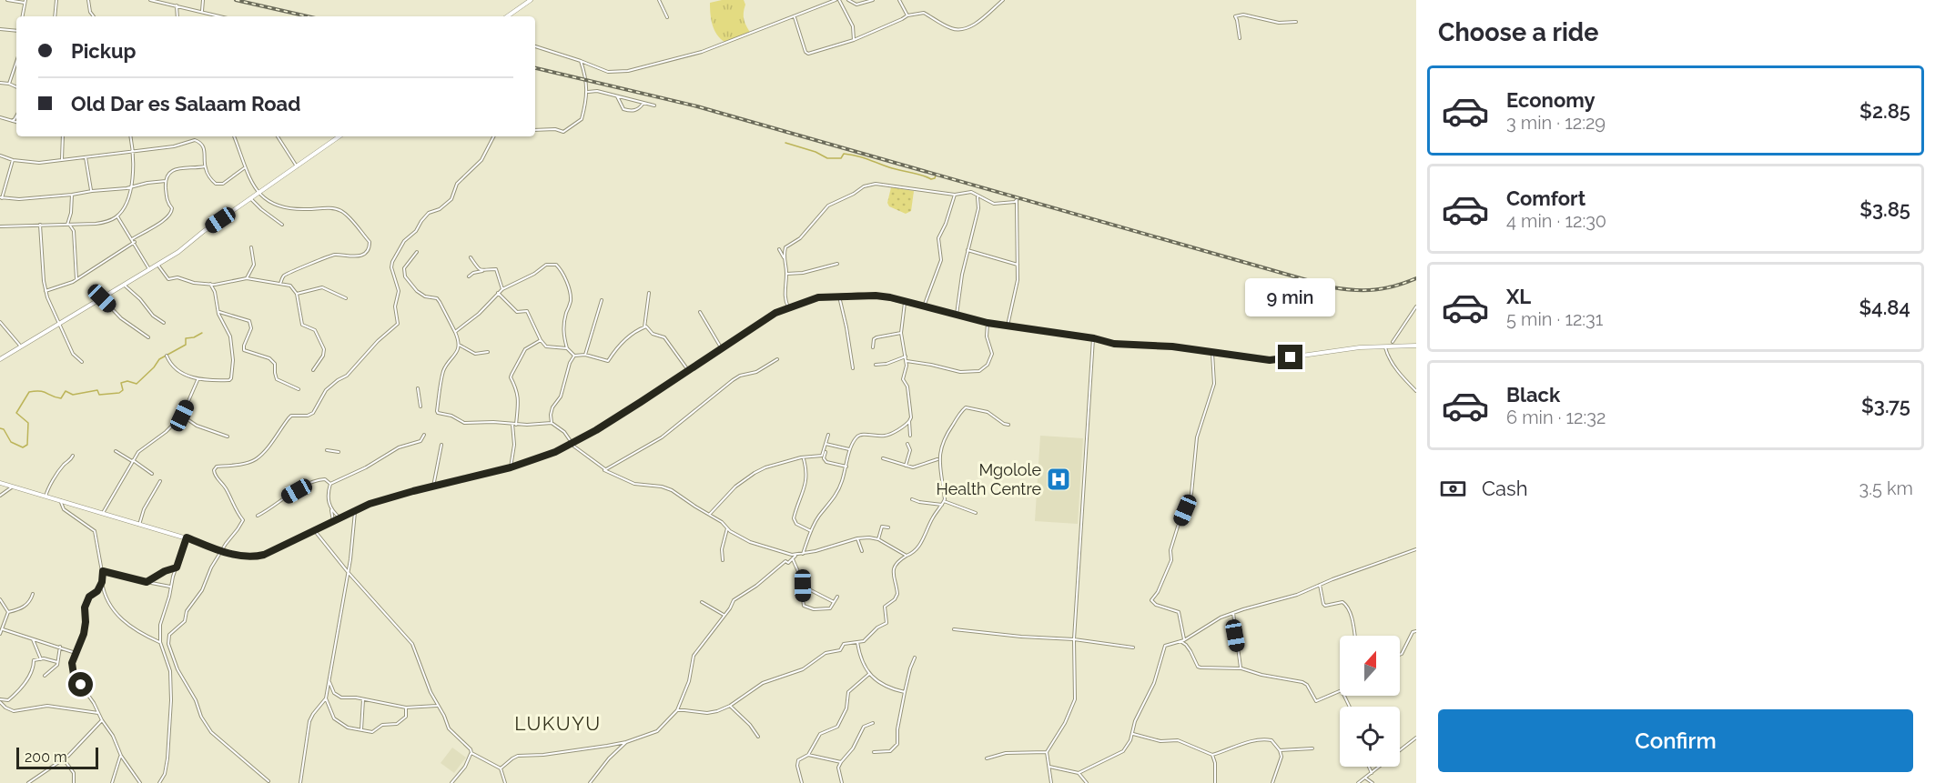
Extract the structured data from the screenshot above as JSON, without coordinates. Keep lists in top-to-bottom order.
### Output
{
  "districts": ["LUKUYU"],
  "places": {
    "hospital": ["Mgolole Health Centre"]
  },
  "scale_bar": "200 m",
  "north": "top",
  "page": {
    "heading": "Choose a ride",
    "banner": ["Pickup", "Old Dar es Salaam Road"],
    "list": [
      {
        "name": "Economy",
        "note": "3 min · 12:29",
        "value": "$2.85"
      },
      {
        "name": "Comfort",
        "note": "4 min · 12:30",
        "value": "$3.85"
      },
      {
        "name": "XL",
        "note": "5 min · 12:31",
        "value": "$4.84"
      },
      {
        "name": "Black",
        "note": "6 min · 12:32",
        "value": "$3.75"
      }
    ],
    "bubble": "9 min",
    "pay": ["Cash", "3.5 km"],
    "buttons": "Confirm",
    "scale": "200 m"
  }
}
